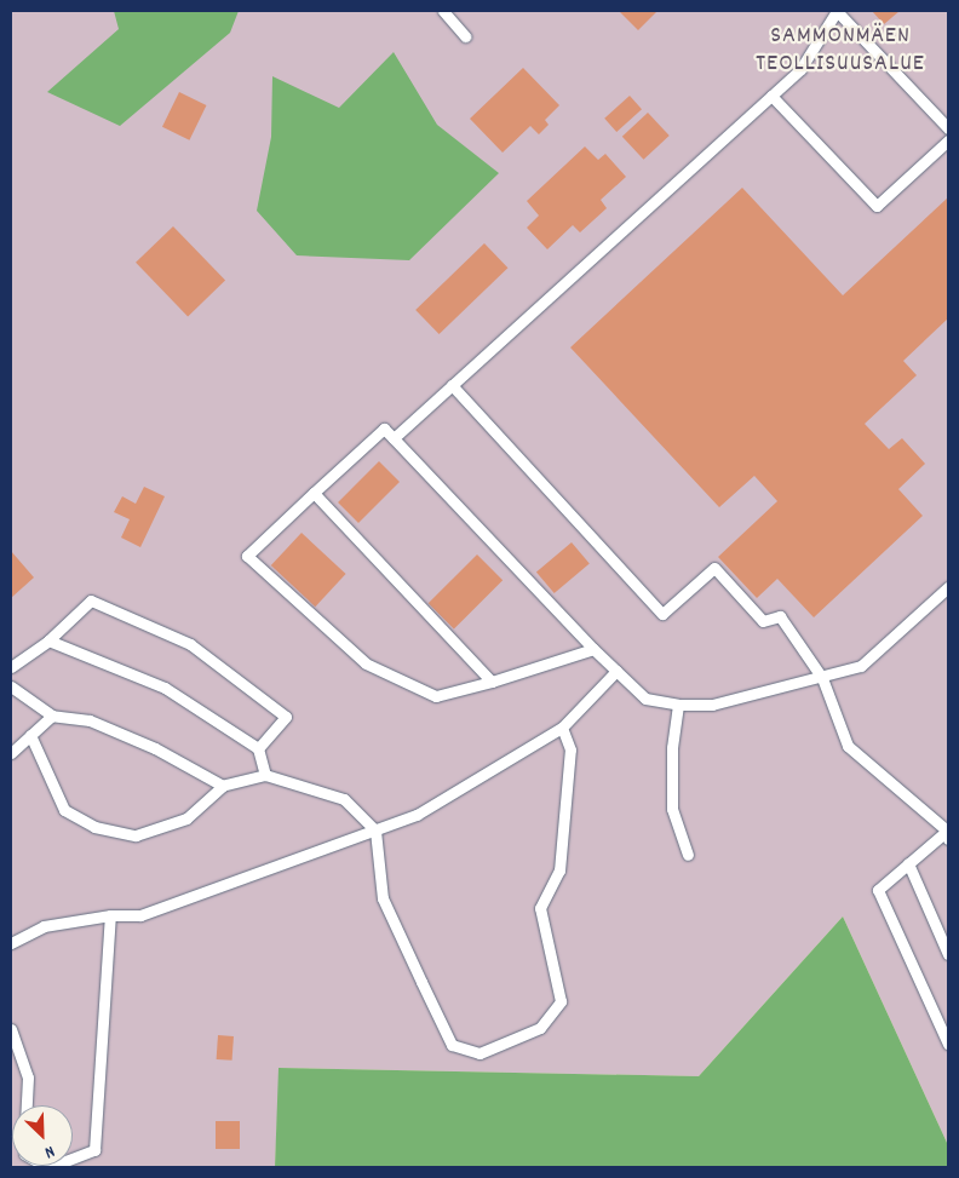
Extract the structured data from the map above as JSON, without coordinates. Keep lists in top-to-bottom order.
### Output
{
  "districts": ["SAMMONMÄEN TEOLLISUUSALUE"],
  "north": "bottom right"
}
